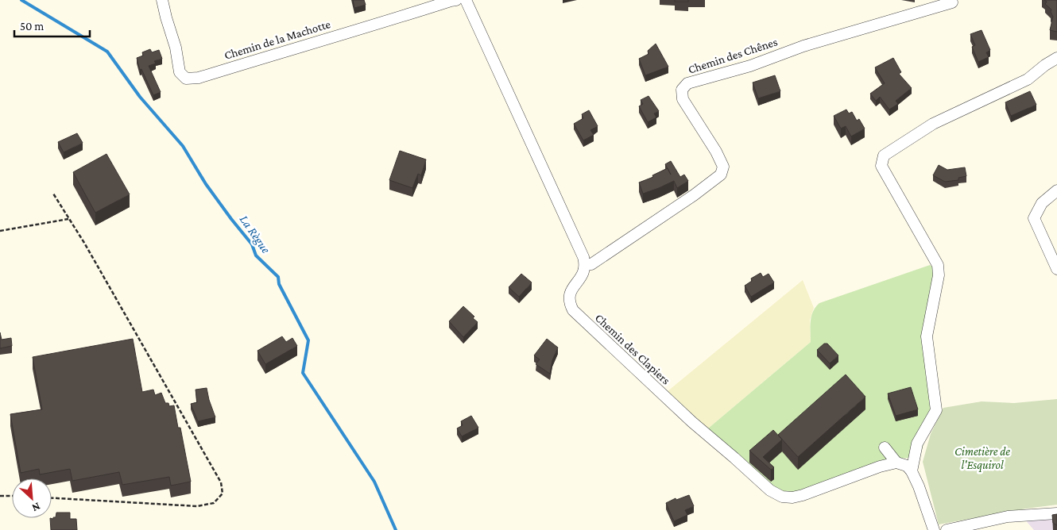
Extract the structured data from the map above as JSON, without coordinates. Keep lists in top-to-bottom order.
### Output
{
  "streets": {
    "street": ["Chemin de la Machotte", "Chemin des Chênes", "Chemin des Clapiers"]
  },
  "crossings": [
    ["Chemin des Chênes", "Chemin des Clapiers"]
  ],
  "water": ["La Règue"],
  "parks": ["Cimetière de l'Esquirol"],
  "scale_bar": "50 m",
  "north": "bottom right"
}
